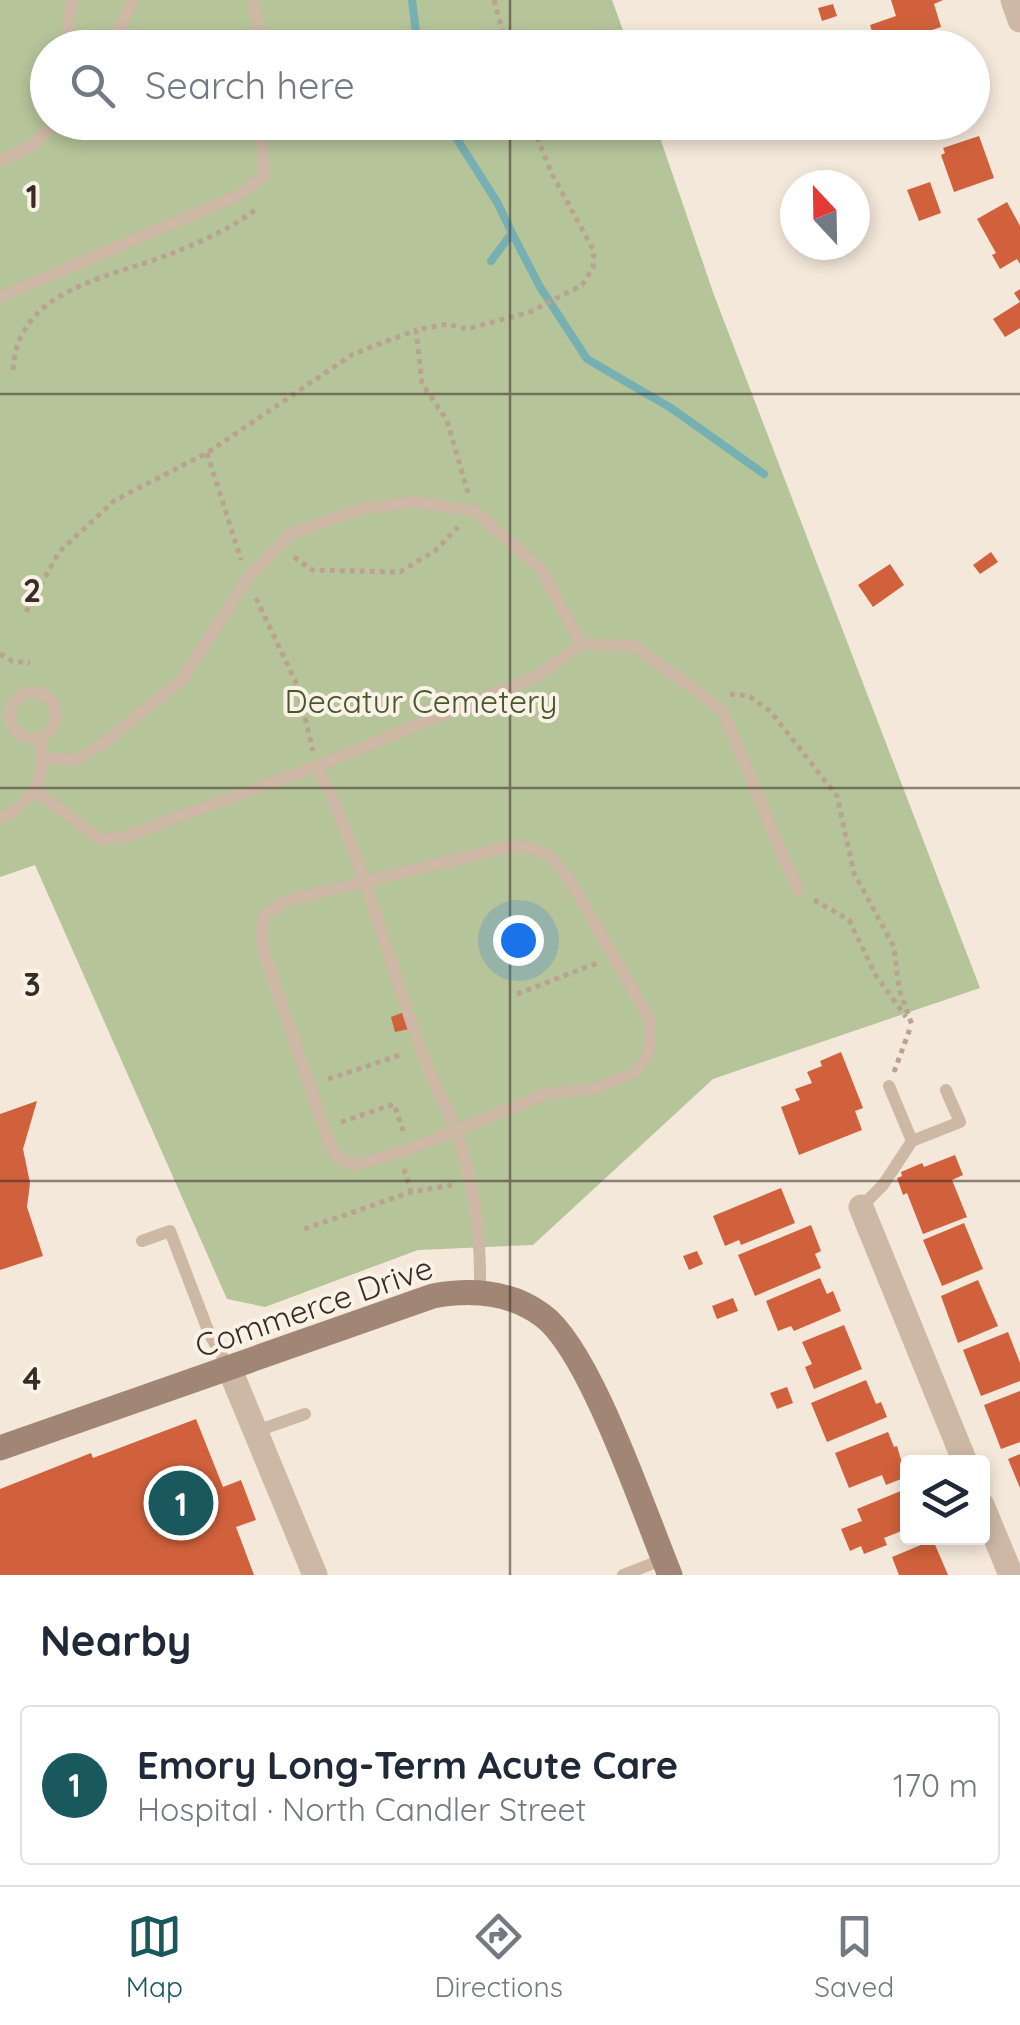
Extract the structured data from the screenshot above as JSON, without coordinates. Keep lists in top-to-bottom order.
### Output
{
  "streets": {
    "main road": ["Commerce Drive"]
  },
  "parks": ["Decatur Cemetery"],
  "north": "top",
  "page": {
    "search": "Search here",
    "pins": "1",
    "heading": "Nearby",
    "list": [
      {
        "mark": "1",
        "name": "Emory Long-Term Acute Care",
        "note": "Hospital · North Candler Street",
        "value": "170 m"
      }
    ],
    "nav": ["Map", "Directions", "Saved"]
  },
  "grid": {
    "rows": [
      "1",
      "2",
      "3",
      "4"
    ]
  }
}
